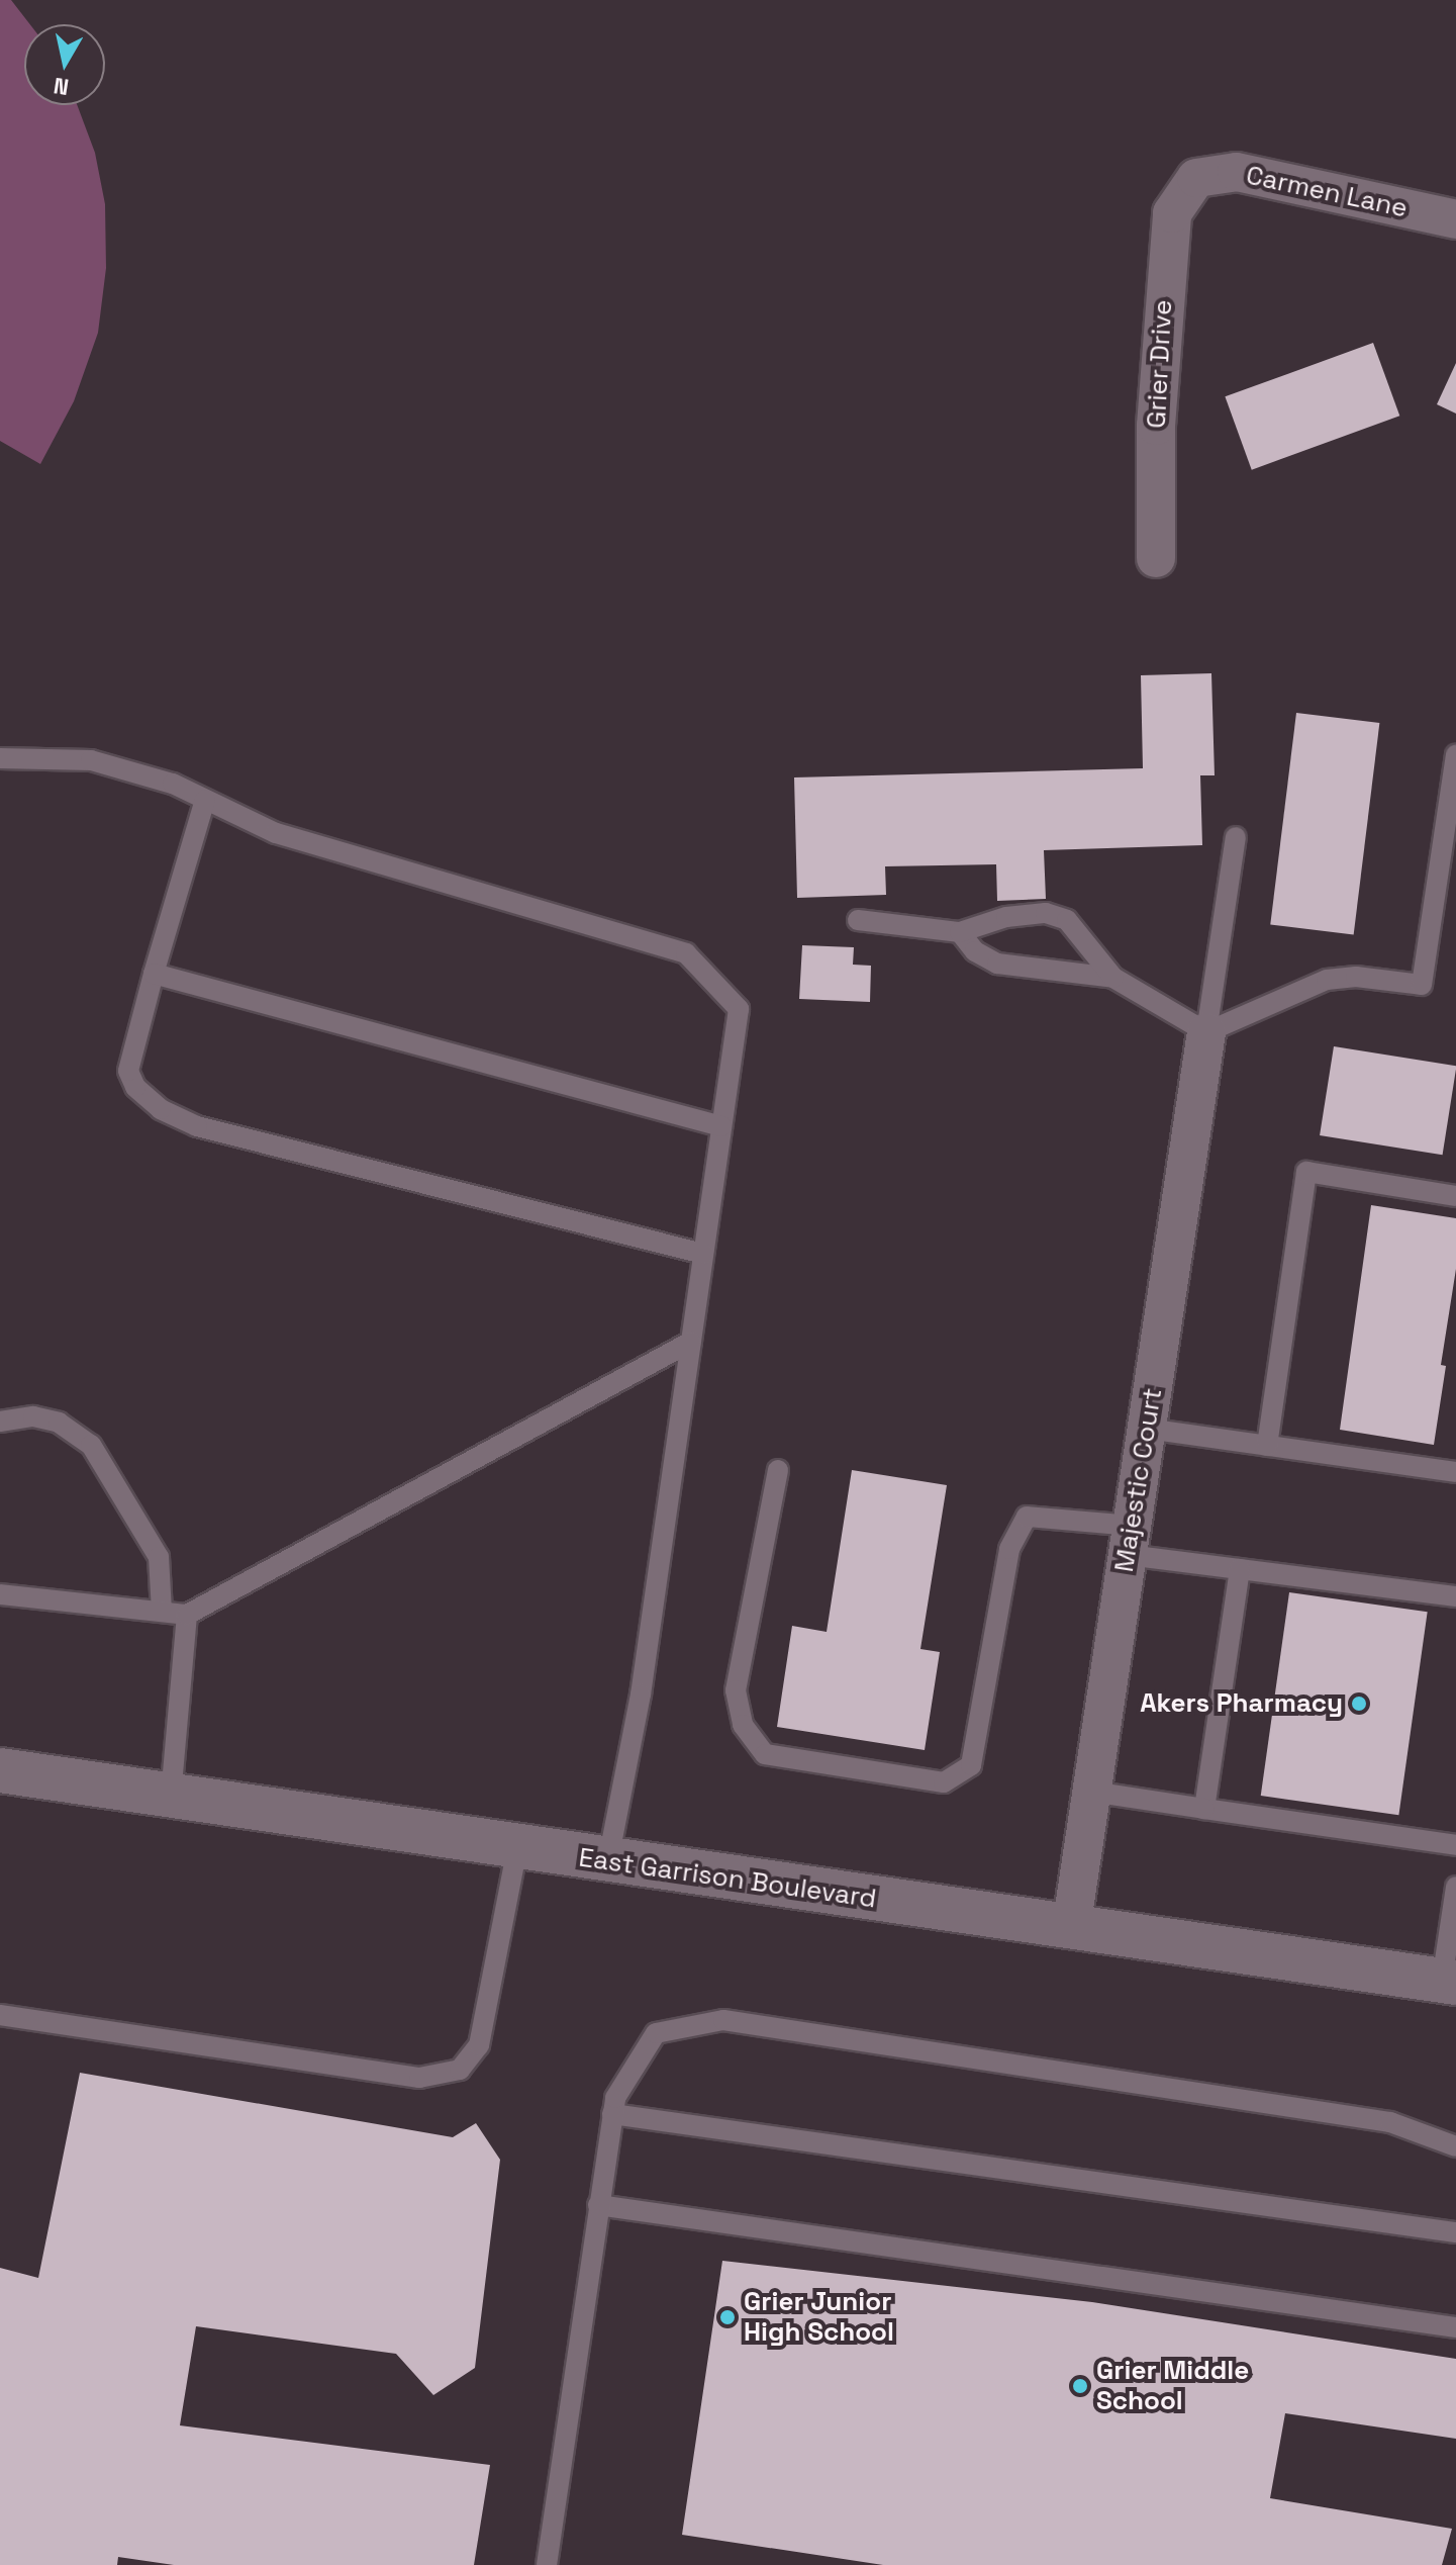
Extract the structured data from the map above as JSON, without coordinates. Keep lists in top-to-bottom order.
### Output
{
  "streets": {
    "main road": ["East Garrison Boulevard"],
    "street": ["Carmen Lane", "Grier Drive", "Majestic Court"]
  },
  "crossings": [
    ["Carmen Lane", "Grier Drive"],
    ["Majestic Court", "East Garrison Boulevard"]
  ],
  "places": ["Akers Pharmacy", "Grier Junior High School", "Grier Middle School"],
  "north": "bottom"
}
